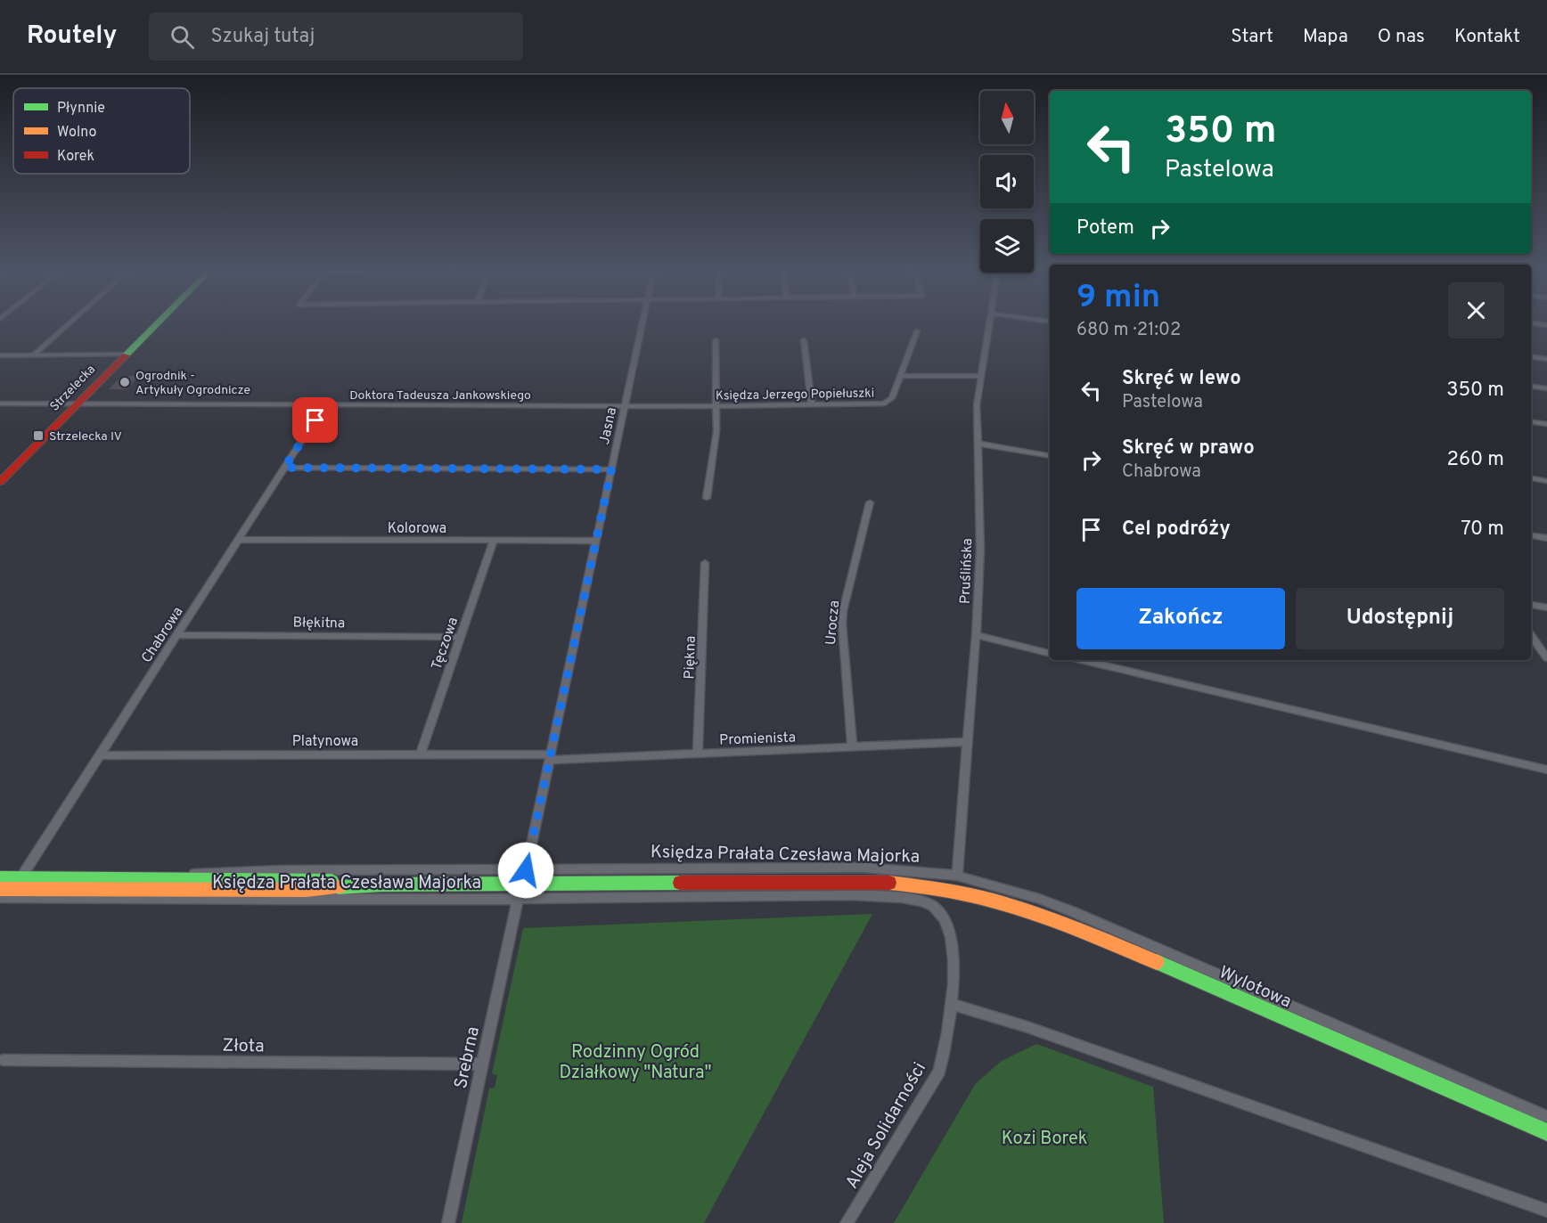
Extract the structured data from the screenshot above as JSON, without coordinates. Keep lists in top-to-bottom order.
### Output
{
  "streets": {
    "street": [
      "Strzelecka",
      "Księdza Jerzego Popiełuszki",
      "Doktora Tadeusza Jankowskiego",
      "Jasna",
      "Kolorowa",
      "Pruślińska",
      "Błękitna",
      "Urocza",
      "Chabrowa",
      "Tęczowa",
      "Piękna",
      "Promienista",
      "Platynowa",
      "Księdza Prałata Czesława Majorka",
      "Wylotowa",
      "Złota",
      "Srebrna",
      "Aleja Solidarności"
    ]
  },
  "crossings": [
    ["Strzelecka", "Doktora Tadeusza Jankowskiego"],
    ["Księdza Jerzego Popiełuszki", "Doktora Tadeusza Jankowskiego"],
    ["Księdza Jerzego Popiełuszki", "Jasna"],
    ["Doktora Tadeusza Jankowskiego", "Jasna"],
    ["Doktora Tadeusza Jankowskiego", "Chabrowa"],
    ["Jasna", "Kolorowa"],
    ["Jasna", "Promienista"],
    ["Jasna", "Platynowa"],
    ["Jasna", "Księdza Prałata Czesława Majorka"],
    ["Kolorowa", "Chabrowa"],
    ["Kolorowa", "Tęczowa"],
    ["Pruślińska", "Promienista"],
    ["Pruślińska", "Księdza Prałata Czesława Majorka"],
    ["Pruślińska", "Wylotowa"],
    ["Błękitna", "Chabrowa"],
    ["Błękitna", "Tęczowa"],
    ["Urocza", "Promienista"],
    ["Chabrowa", "Platynowa"],
    ["Chabrowa", "Księdza Prałata Czesława Majorka"],
    ["Tęczowa", "Platynowa"],
    ["Piękna", "Promienista"],
    ["Promienista", "Platynowa"],
    ["Księdza Prałata Czesława Majorka", "Wylotowa"],
    ["Księdza Prałata Czesława Majorka", "Srebrna"],
    ["Księdza Prałata Czesława Majorka", "Aleja Solidarności"],
    ["Złota", "Srebrna"]
  ],
  "parks": ["Rodzinny Ogród Działkowy \"Natura\"", "Kozi Borek"],
  "places": {
    "other": ["Ogrodnik - Artykuły Ogrodnicze"],
    "transit": ["Strzelecka IV"]
  },
  "legend": ["Płynnie", "Wolno", "Korek"],
  "north": "top",
  "page": {
    "header": "Routely",
    "search": "Szukaj tutaj",
    "nav": [
      "Start",
      "Mapa",
      "O nas",
      "Kontakt"
    ],
    "turn": ["350 m", "Pastelowa"],
    "then": "Potem",
    "heading": ["9 min", "680 m · 21:02"],
    "list": [
      {
        "name": "Skręć w lewo",
        "note": "Pastelowa",
        "value": "350 m"
      },
      {
        "name": "Skręć w prawo",
        "note": "Chabrowa",
        "value": "260 m"
      },
      {
        "name": "Cel podróży",
        "value": "70 m"
      }
    ],
    "buttons": ["Zakończ", "Udostępnij"]
  }
}
